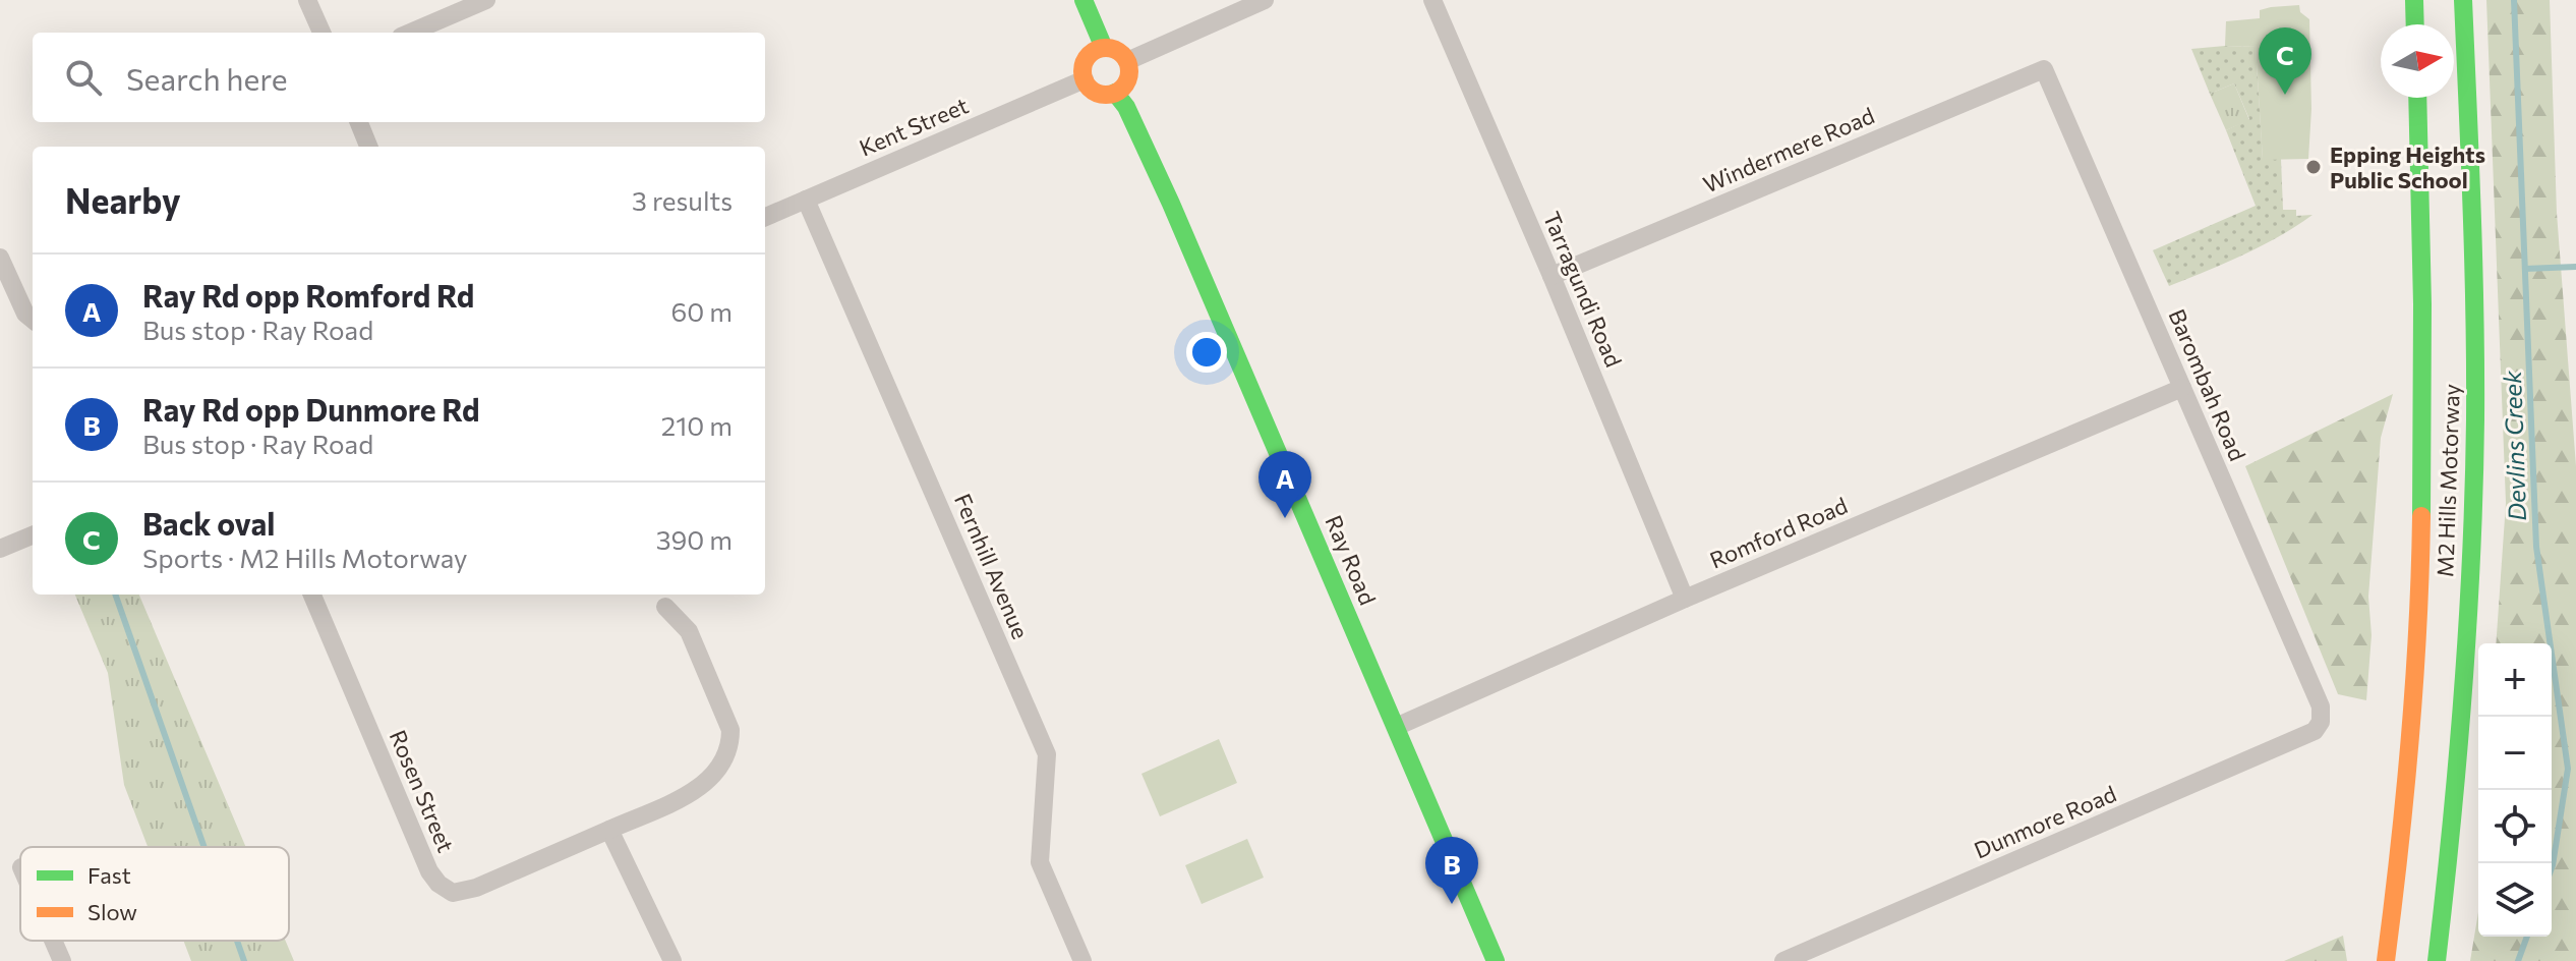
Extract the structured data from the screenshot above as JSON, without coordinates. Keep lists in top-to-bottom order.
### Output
{
  "streets": {
    "main road": ["M2 Hills Motorway", "Ray Road"],
    "street": [
      "Kent Street",
      "Windermere Road",
      "Tarragundi Road",
      "Barombah Road",
      "Romford Road",
      "Fernhill Avenue",
      "Rosen Street",
      "Dunmore Road"
    ]
  },
  "crossings": [
    ["Kent Street", "Ray Road"],
    ["Kent Street", "Fernhill Avenue"],
    ["Windermere Road", "Tarragundi Road"],
    ["Windermere Road", "Barombah Road"],
    ["Tarragundi Road", "Romford Road"],
    ["Barombah Road", "Romford Road"],
    ["Barombah Road", "Dunmore Road"],
    ["Romford Road", "Ray Road"]
  ],
  "water": ["Devlins Creek"],
  "places": ["Epping Heights Public School"],
  "legend": ["Fast", "Slow"],
  "north": "right",
  "page": {
    "pins": ["C", "A", "B"],
    "search": "Search here",
    "heading": ["Nearby", "3 results"],
    "list": [
      {
        "mark": "A",
        "name": "Ray Rd opp Romford Rd",
        "note": "Bus stop · Ray Road",
        "value": "60 m"
      },
      {
        "mark": "B",
        "name": "Ray Rd opp Dunmore Rd",
        "note": "Bus stop · Ray Road",
        "value": "210 m"
      },
      {
        "mark": "C",
        "name": "Back oval",
        "note": "Sports · M2 Hills Motorway",
        "value": "390 m"
      }
    ],
    "map_buttons": ["+", "−"]
  }
}
